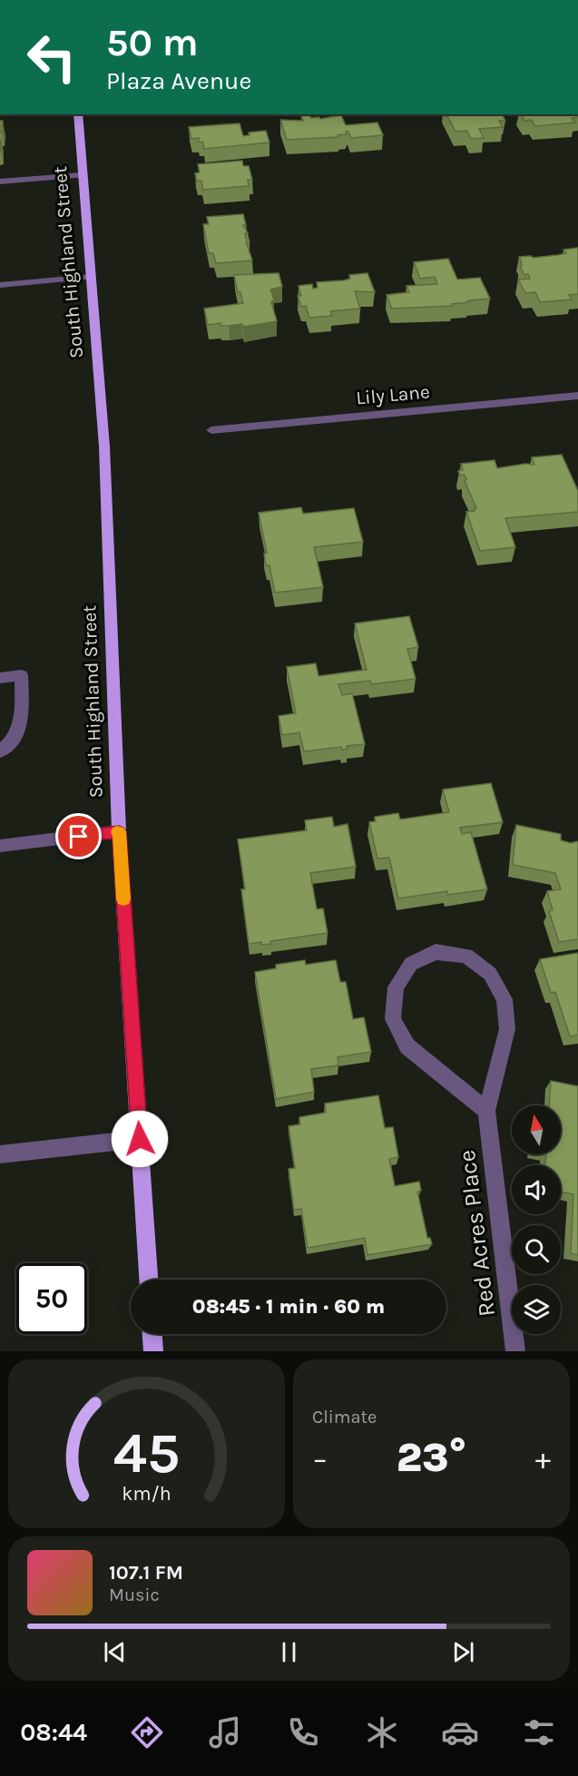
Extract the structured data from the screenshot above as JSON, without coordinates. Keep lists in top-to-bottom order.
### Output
{
  "streets": {
    "main road": ["South Highland Street"],
    "street": ["Lily Lane", "Red Acres Place"]
  },
  "north": "top",
  "page": {
    "turn": ["50 m", "Plaza Avenue"],
    "limit": "50",
    "trip": "08:45 · 1 min · 60 m",
    "tile": "Climate",
    "heat": ["−", "23°", "+"],
    "song": ["107.1 FM", "Music"],
    "tabs": "08:44",
    "gauge": ["45", "km/h"]
  }
}
